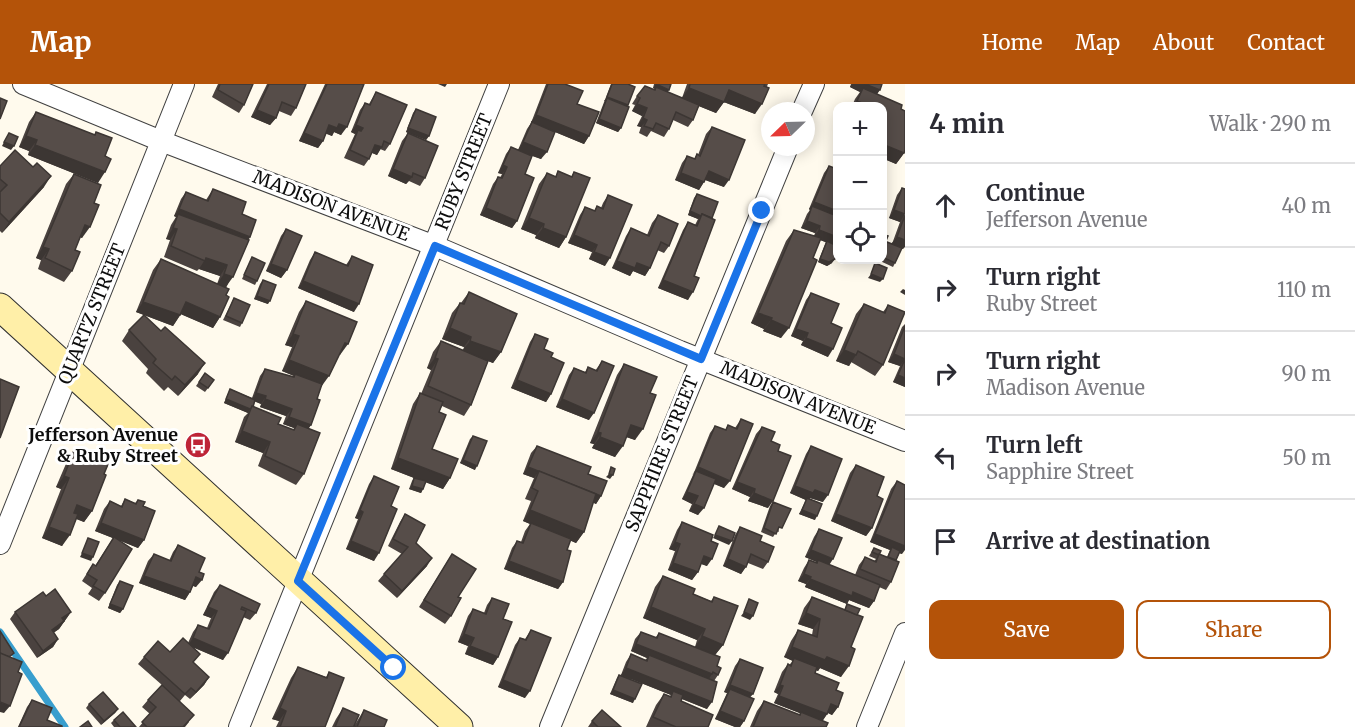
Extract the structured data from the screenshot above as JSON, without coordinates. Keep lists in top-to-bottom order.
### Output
{
  "streets": {
    "street": [
      "RUBY STREET",
      "MADISON AVENUE",
      "QUARTZ STREET",
      "SAPPHIRE STREET"
    ]
  },
  "crossings": [
    ["RUBY STREET", "MADISON AVENUE"],
    ["MADISON AVENUE", "QUARTZ STREET"],
    ["MADISON AVENUE", "SAPPHIRE STREET"]
  ],
  "places": {
    "bus stop": ["Jefferson Avenue & Ruby Street"]
  },
  "north": "bottom left",
  "page": {
    "header": "Map",
    "nav": [
      "Home",
      "Map",
      "About",
      "Contact"
    ],
    "heading": ["4 min", "Walk · 290 m"],
    "map_buttons": ["+", "−"],
    "list": [
      ["Continue", "Jefferson Avenue", "40 m"],
      ["Turn right", "Ruby Street", "110 m"],
      ["Turn right", "Madison Avenue", "90 m"],
      ["Turn left", "Sapphire Street", "50 m"],
      "Arrive at destination"
    ],
    "buttons": ["Save", "Share"]
  }
}
